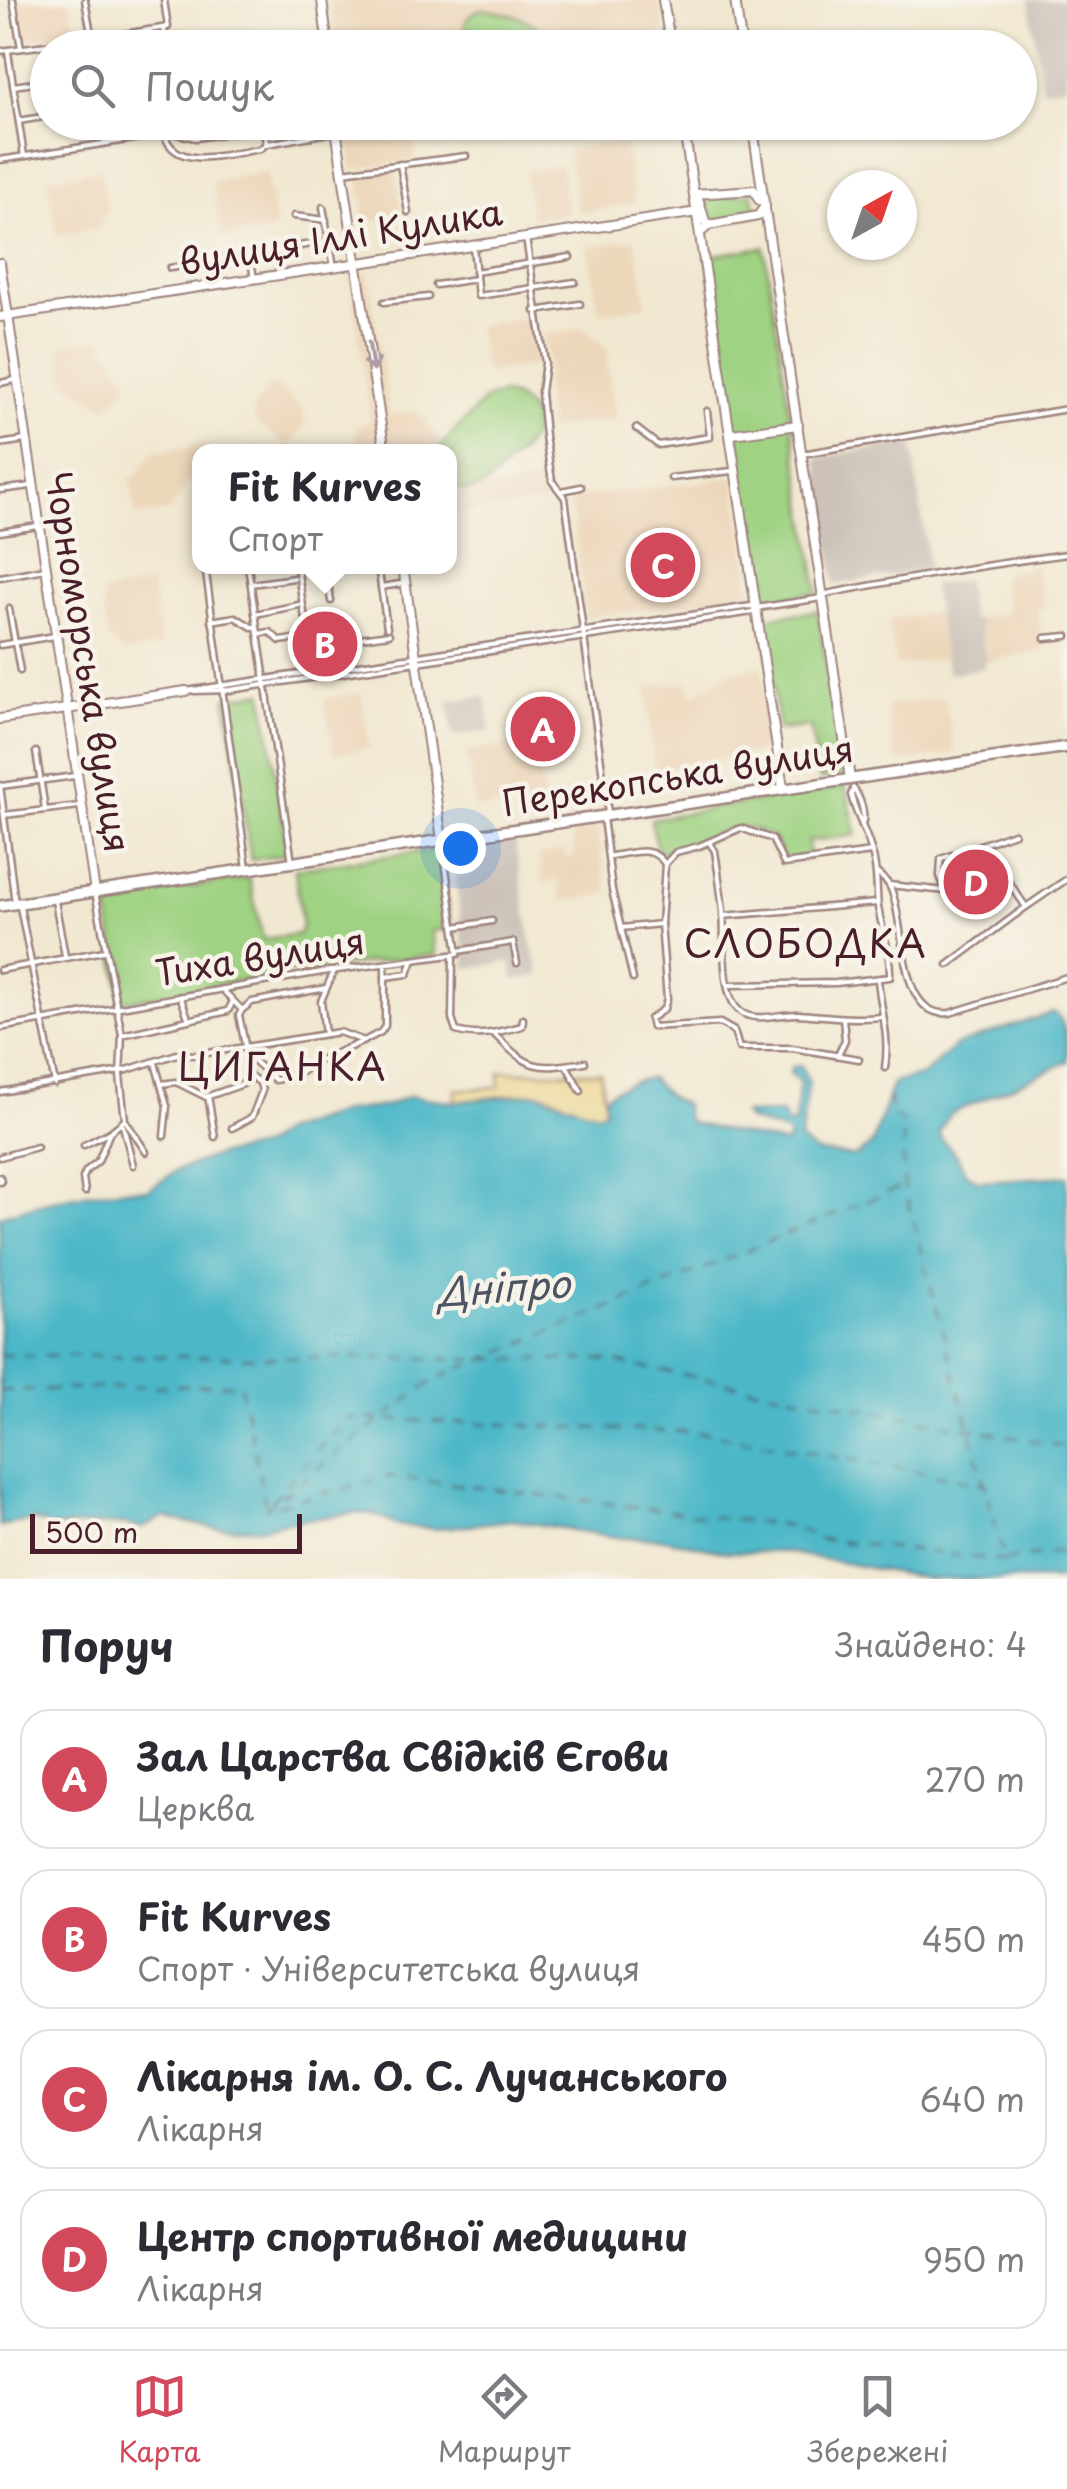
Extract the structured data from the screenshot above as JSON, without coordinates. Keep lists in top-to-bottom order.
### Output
{
  "streets": {
    "main road": ["Перекопська вулиця"],
    "street": ["вулиця Іллі Кулика", "Чорноморська вулиця", "Тиха вулиця"]
  },
  "crossings": [
    ["вулиця Іллі Кулика", "Чорноморська вулиця"],
    ["Чорноморська вулиця", "Перекопська вулиця"],
    ["Чорноморська вулиця", "Тиха вулиця"]
  ],
  "districts": ["СЛОБОДКА", "ЦИГАНКА"],
  "water": ["Дніпро"],
  "scale_bar": "500 m",
  "north": "top right",
  "page": {
    "search": "Пошук",
    "popup": ["Fit Kurves", "Спорт"],
    "pins": [
      "C",
      "B",
      "A",
      "D"
    ],
    "scale": "500 m",
    "heading": ["Поруч", "Знайдено: 4"],
    "list": [
      {
        "mark": "A",
        "name": "Зал Царства Свідків Єгови",
        "note": "Церква",
        "value": "270 m"
      },
      {
        "mark": "B",
        "name": "Fit Kurves",
        "note": "Спорт · Університетська вулиця",
        "value": "450 m"
      },
      {
        "mark": "C",
        "name": "Лікарня ім. О. С. Лучанського",
        "note": "Лікарня",
        "value": "640 m"
      },
      {
        "mark": "D",
        "name": "Центр спортивної медицини",
        "note": "Лікарня",
        "value": "950 m"
      }
    ],
    "nav": ["Карта", "Маршрут", "Збережені"]
  }
}
